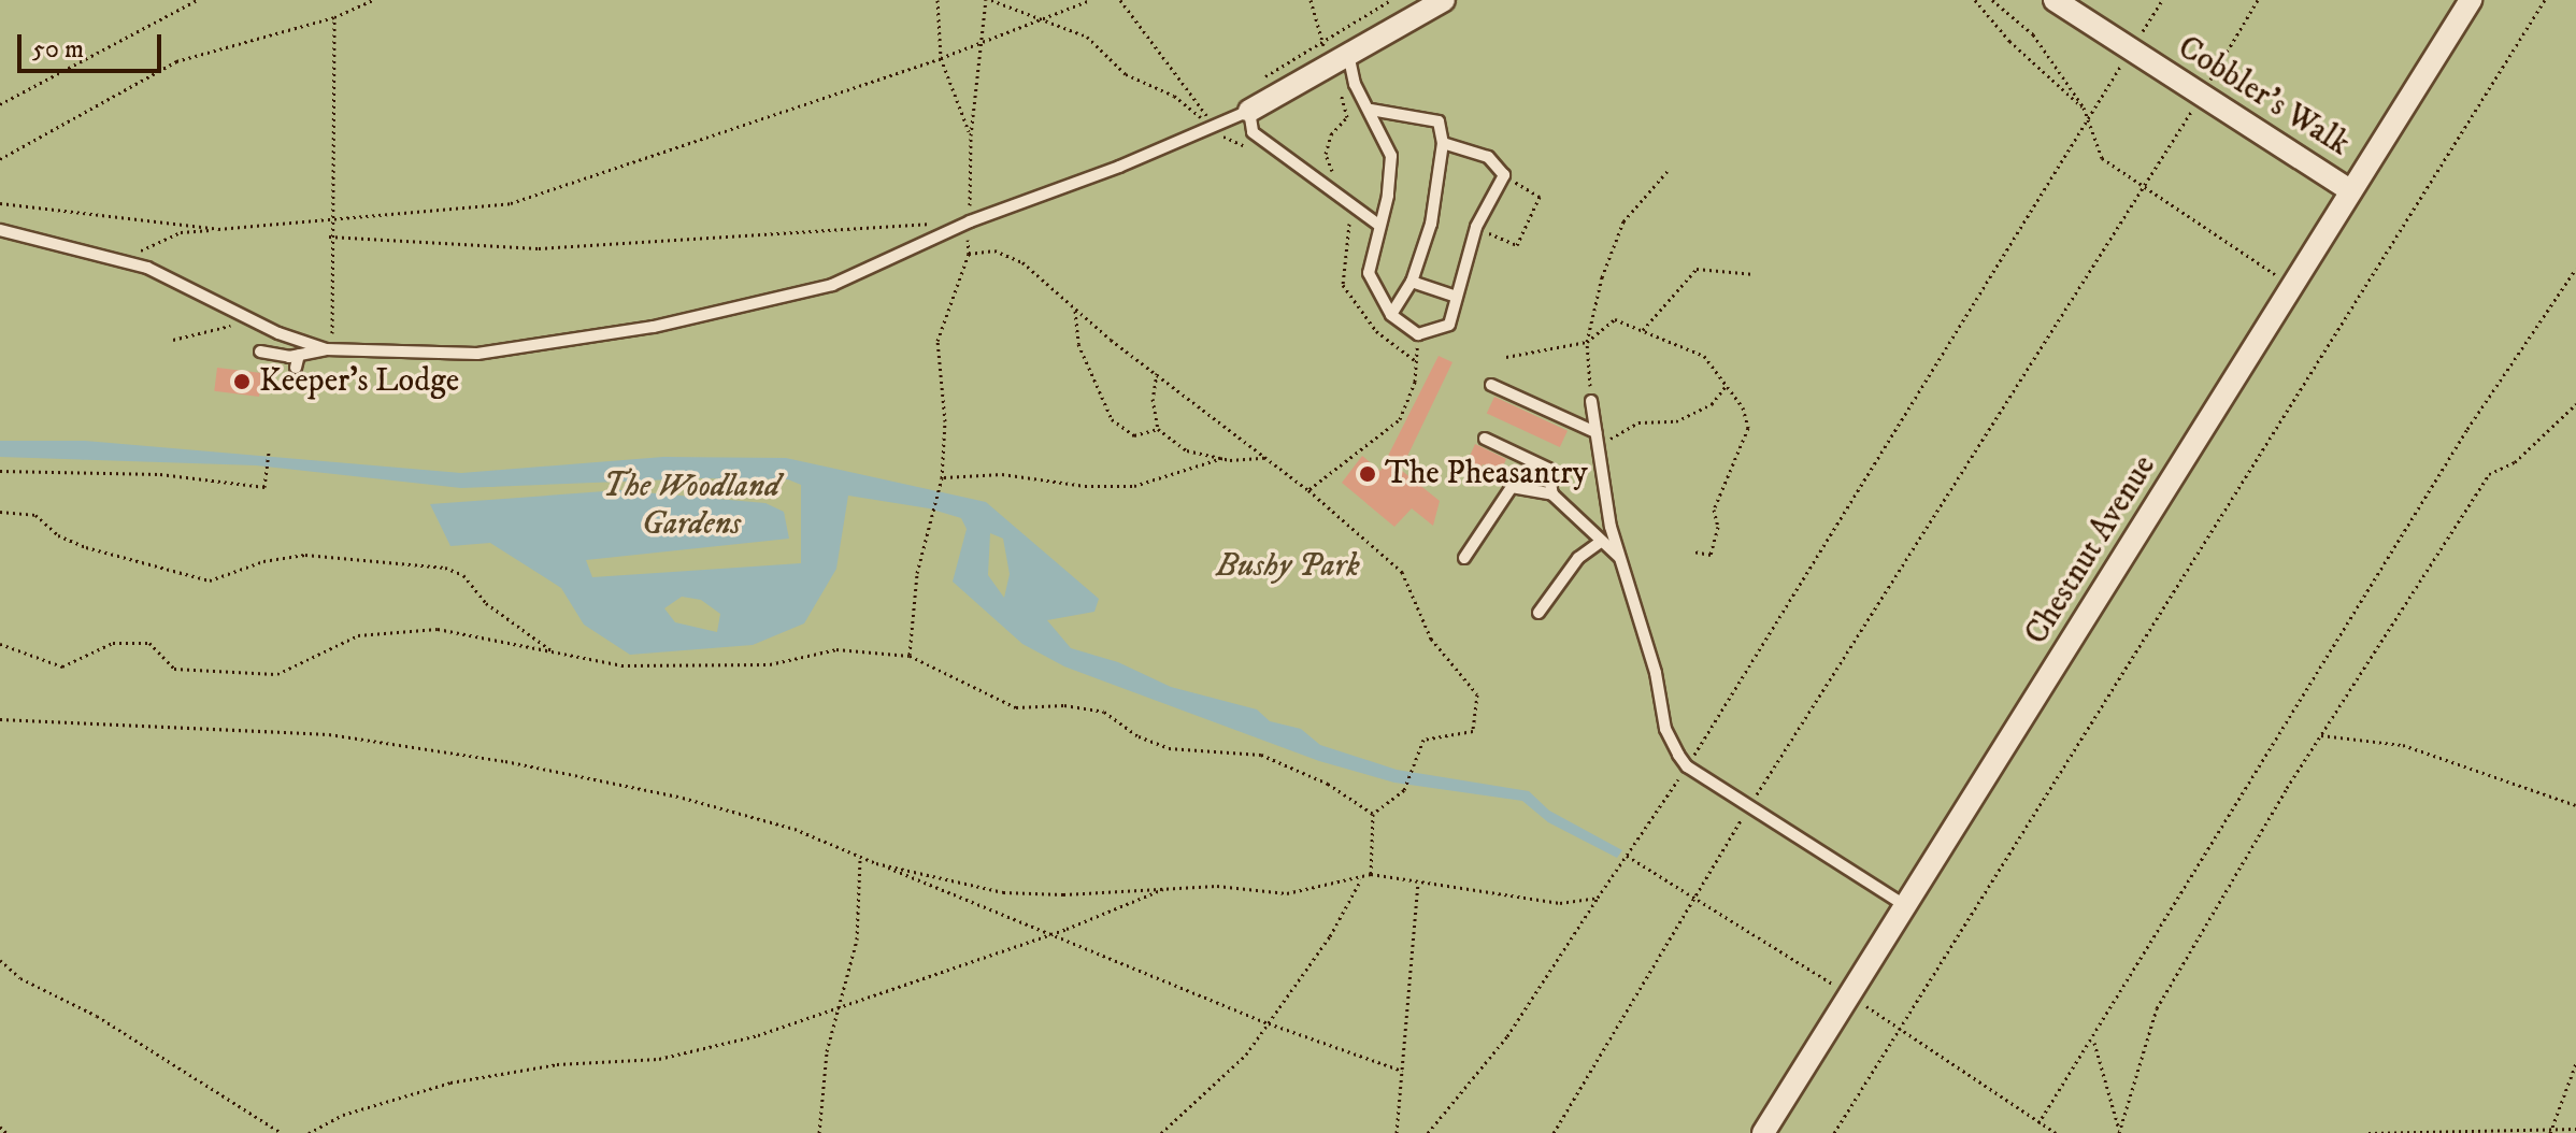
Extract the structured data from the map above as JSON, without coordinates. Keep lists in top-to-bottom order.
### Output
{
  "streets": {
    "street": ["Cobbler's Walk", "Chestnut Avenue"]
  },
  "crossings": [
    ["Cobbler's Walk", "Chestnut Avenue"]
  ],
  "parks": ["The Woodland Gardens", "Bushy Park"],
  "places": ["Keeper's Lodge", "The Pheasantry"],
  "scale_bar": "50 m"
}
